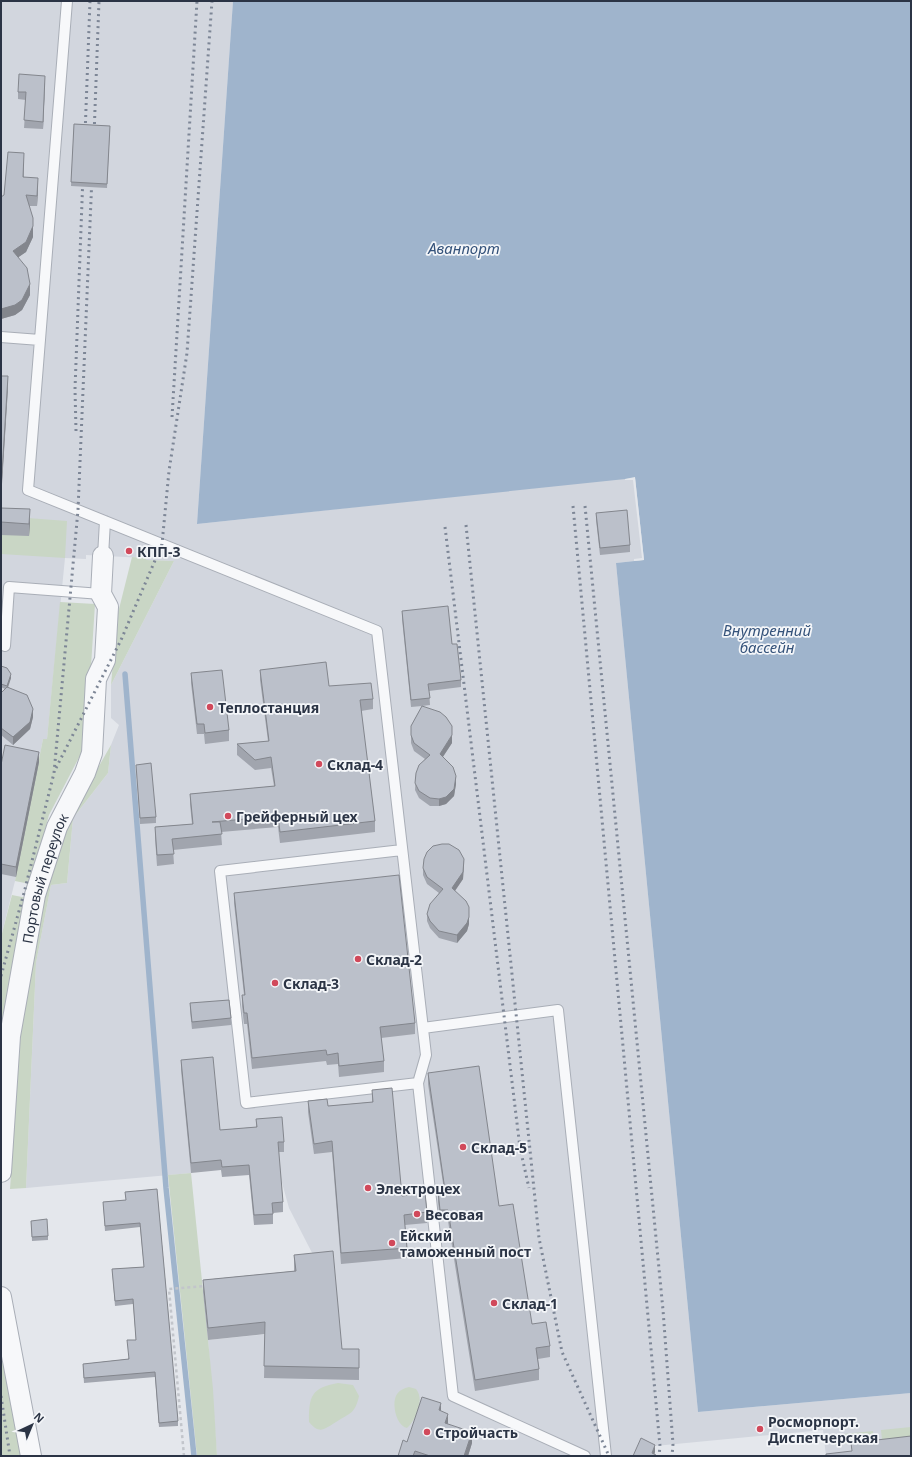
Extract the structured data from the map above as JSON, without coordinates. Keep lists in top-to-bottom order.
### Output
{
  "streets": {
    "street": ["Портовый переулок"]
  },
  "water": ["Аванпорт", "Внутренний бассейн"],
  "places": [
    "КПП-3",
    "Теплостанция",
    "Склад-4",
    "Грейферный цех",
    "Склад-2",
    "Склад-3",
    "Склад-5",
    "Электроцех",
    "Весовая",
    "Ейский таможенный пост",
    "Склад-1",
    "Росморпорт. Диспетчерская",
    "Стройчасть"
  ],
  "north": "top right"
}
